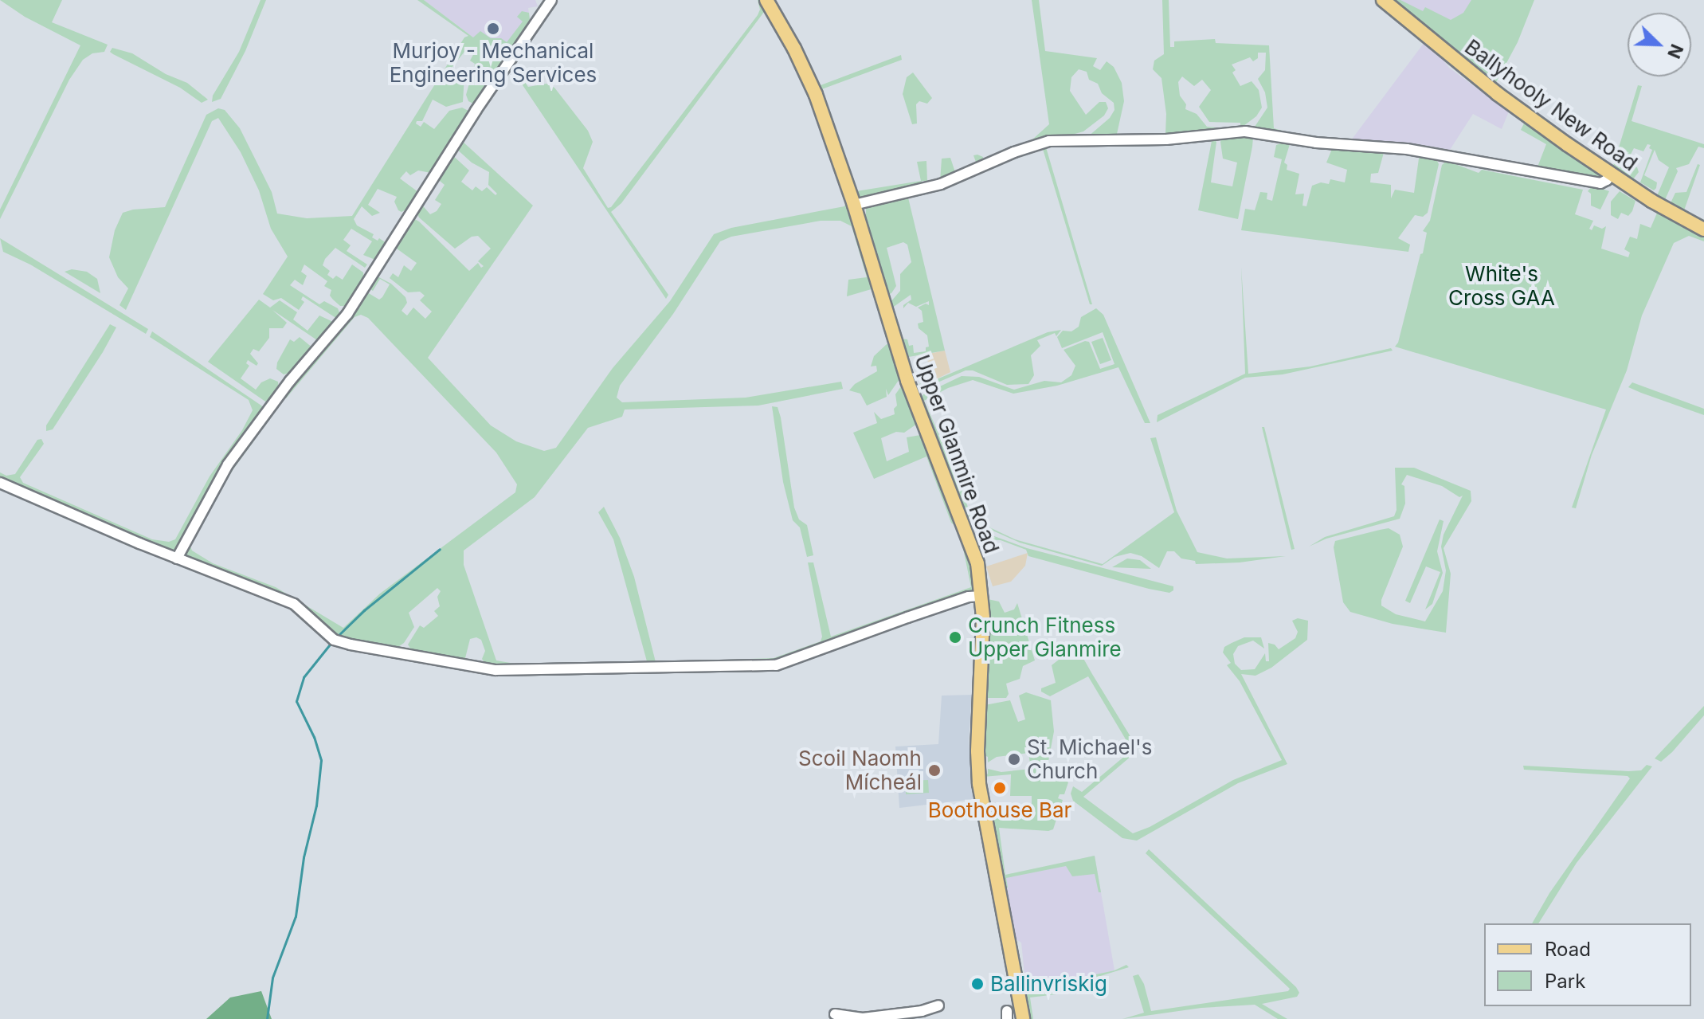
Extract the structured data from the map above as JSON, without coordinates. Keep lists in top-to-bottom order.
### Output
{
  "streets": {
    "main road": ["Ballyhooly New Road", "Upper Glanmire Road"]
  },
  "parks": ["White's Cross GAA"],
  "places": [
    "Murjoy - Mechanical Engineering Services",
    "Crunch Fitness Upper Glanmire",
    "St. Michael's Church",
    "Scoil Naomh Mícheál",
    "Boothouse Bar",
    "Ballinvriskig"
  ],
  "legend": ["Road", "Park"],
  "north": "bottom right"
}
